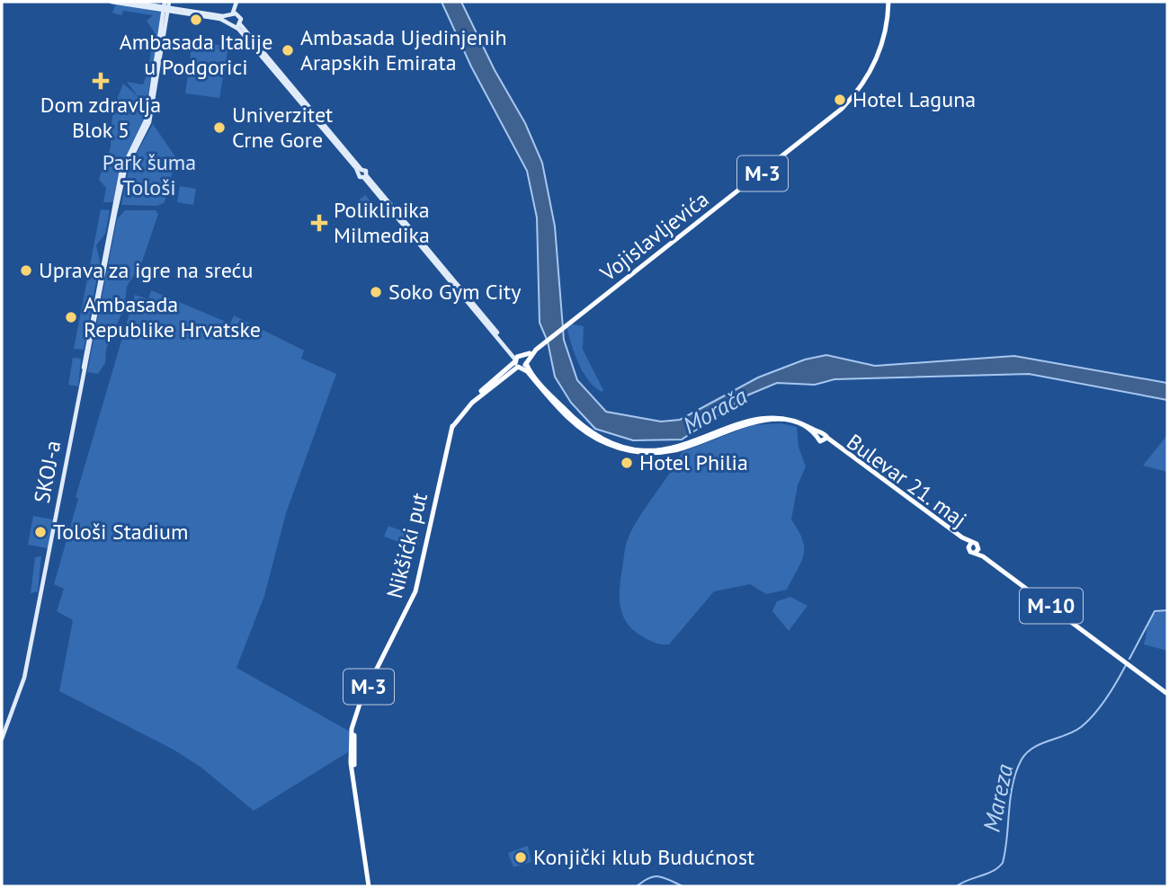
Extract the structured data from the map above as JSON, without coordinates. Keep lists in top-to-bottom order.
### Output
{
  "streets": {
    "main road": [
      "M-3",
      "Vojislavljevića",
      "SKOJ-a",
      "Bulevar 21. maj",
      "Nikšićki put",
      "M-10"
    ]
  },
  "crossings": [
    ["Vojislavljevića", "Bulevar 21. maj"],
    ["Vojislavljevića", "Nikšićki put"],
    ["Bulevar 21. maj", "Nikšićki put"],
    ["Bulevar 21. maj", "M-10"]
  ],
  "water": ["Morača", "Mareza"],
  "parks": ["Park šuma Tološi"],
  "places": {
    "other": [
      "Ambasada Italije u Podgorici",
      "Ambasada Ujedinjenih Arapskih Emirata",
      "Hotel Laguna",
      "Univerzitet Crne Gore",
      "Uprava za igre na sreću",
      "Soko Gym City",
      "Ambasada Republike Hrvatske",
      "Hotel Philia",
      "Tološi Stadium",
      "Konjički klub Budućnost"
    ],
    "health": ["Dom zdravlja Blok 5", "Poliklinika Milmedika"]
  }
}
